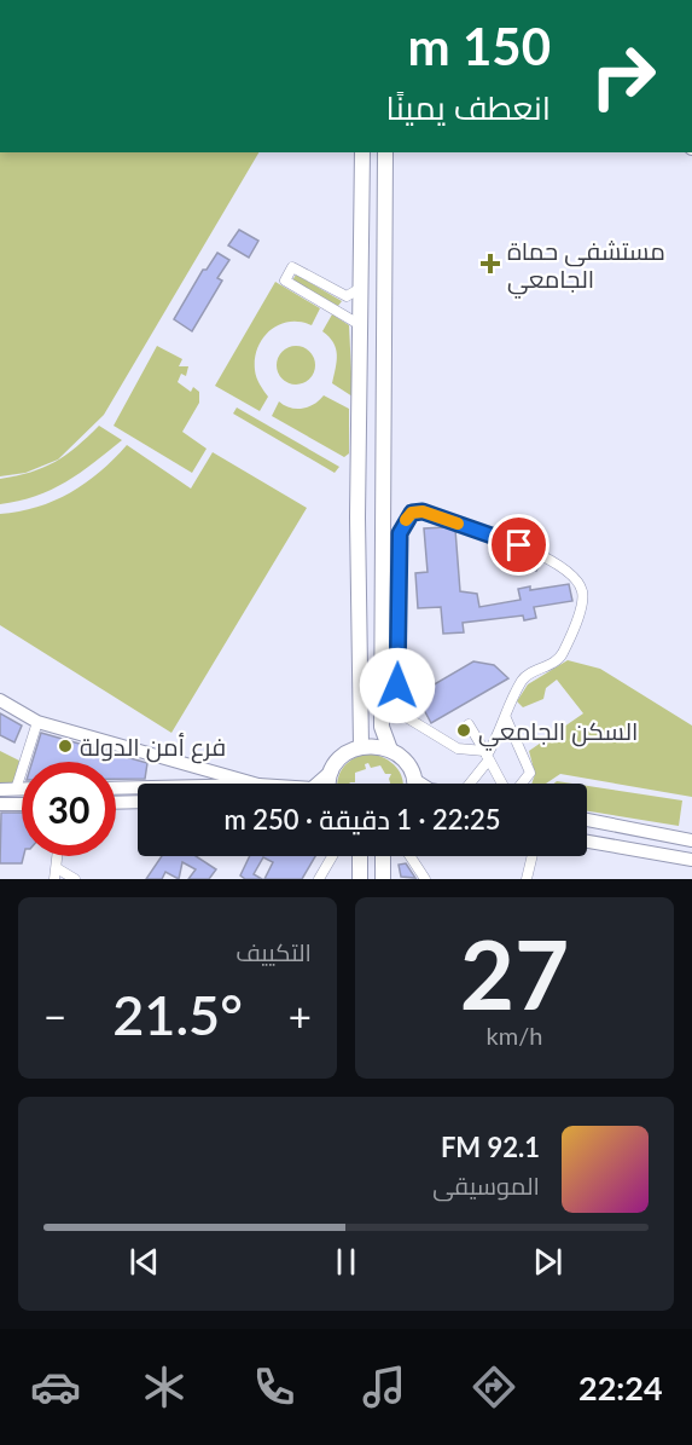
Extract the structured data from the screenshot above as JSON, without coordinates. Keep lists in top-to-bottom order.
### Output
{
  "places": {
    "health": ["مستشفى حماة الجامعي"],
    "other": ["السكن الجامعي", "فرع أمن الدولة"]
  },
  "page": {
    "turn": ["150 m", "انعطف يمينًا"],
    "limit": "30",
    "trip": "22:25 · 1 دقيقة · 250 m",
    "tile": [
      ["27", "km/h"],
      "التكييف"
    ],
    "heat": ["−", "21.5°", "+"],
    "song": ["92.1 FM", "الموسيقى"],
    "tabs": "22:24"
  }
}
